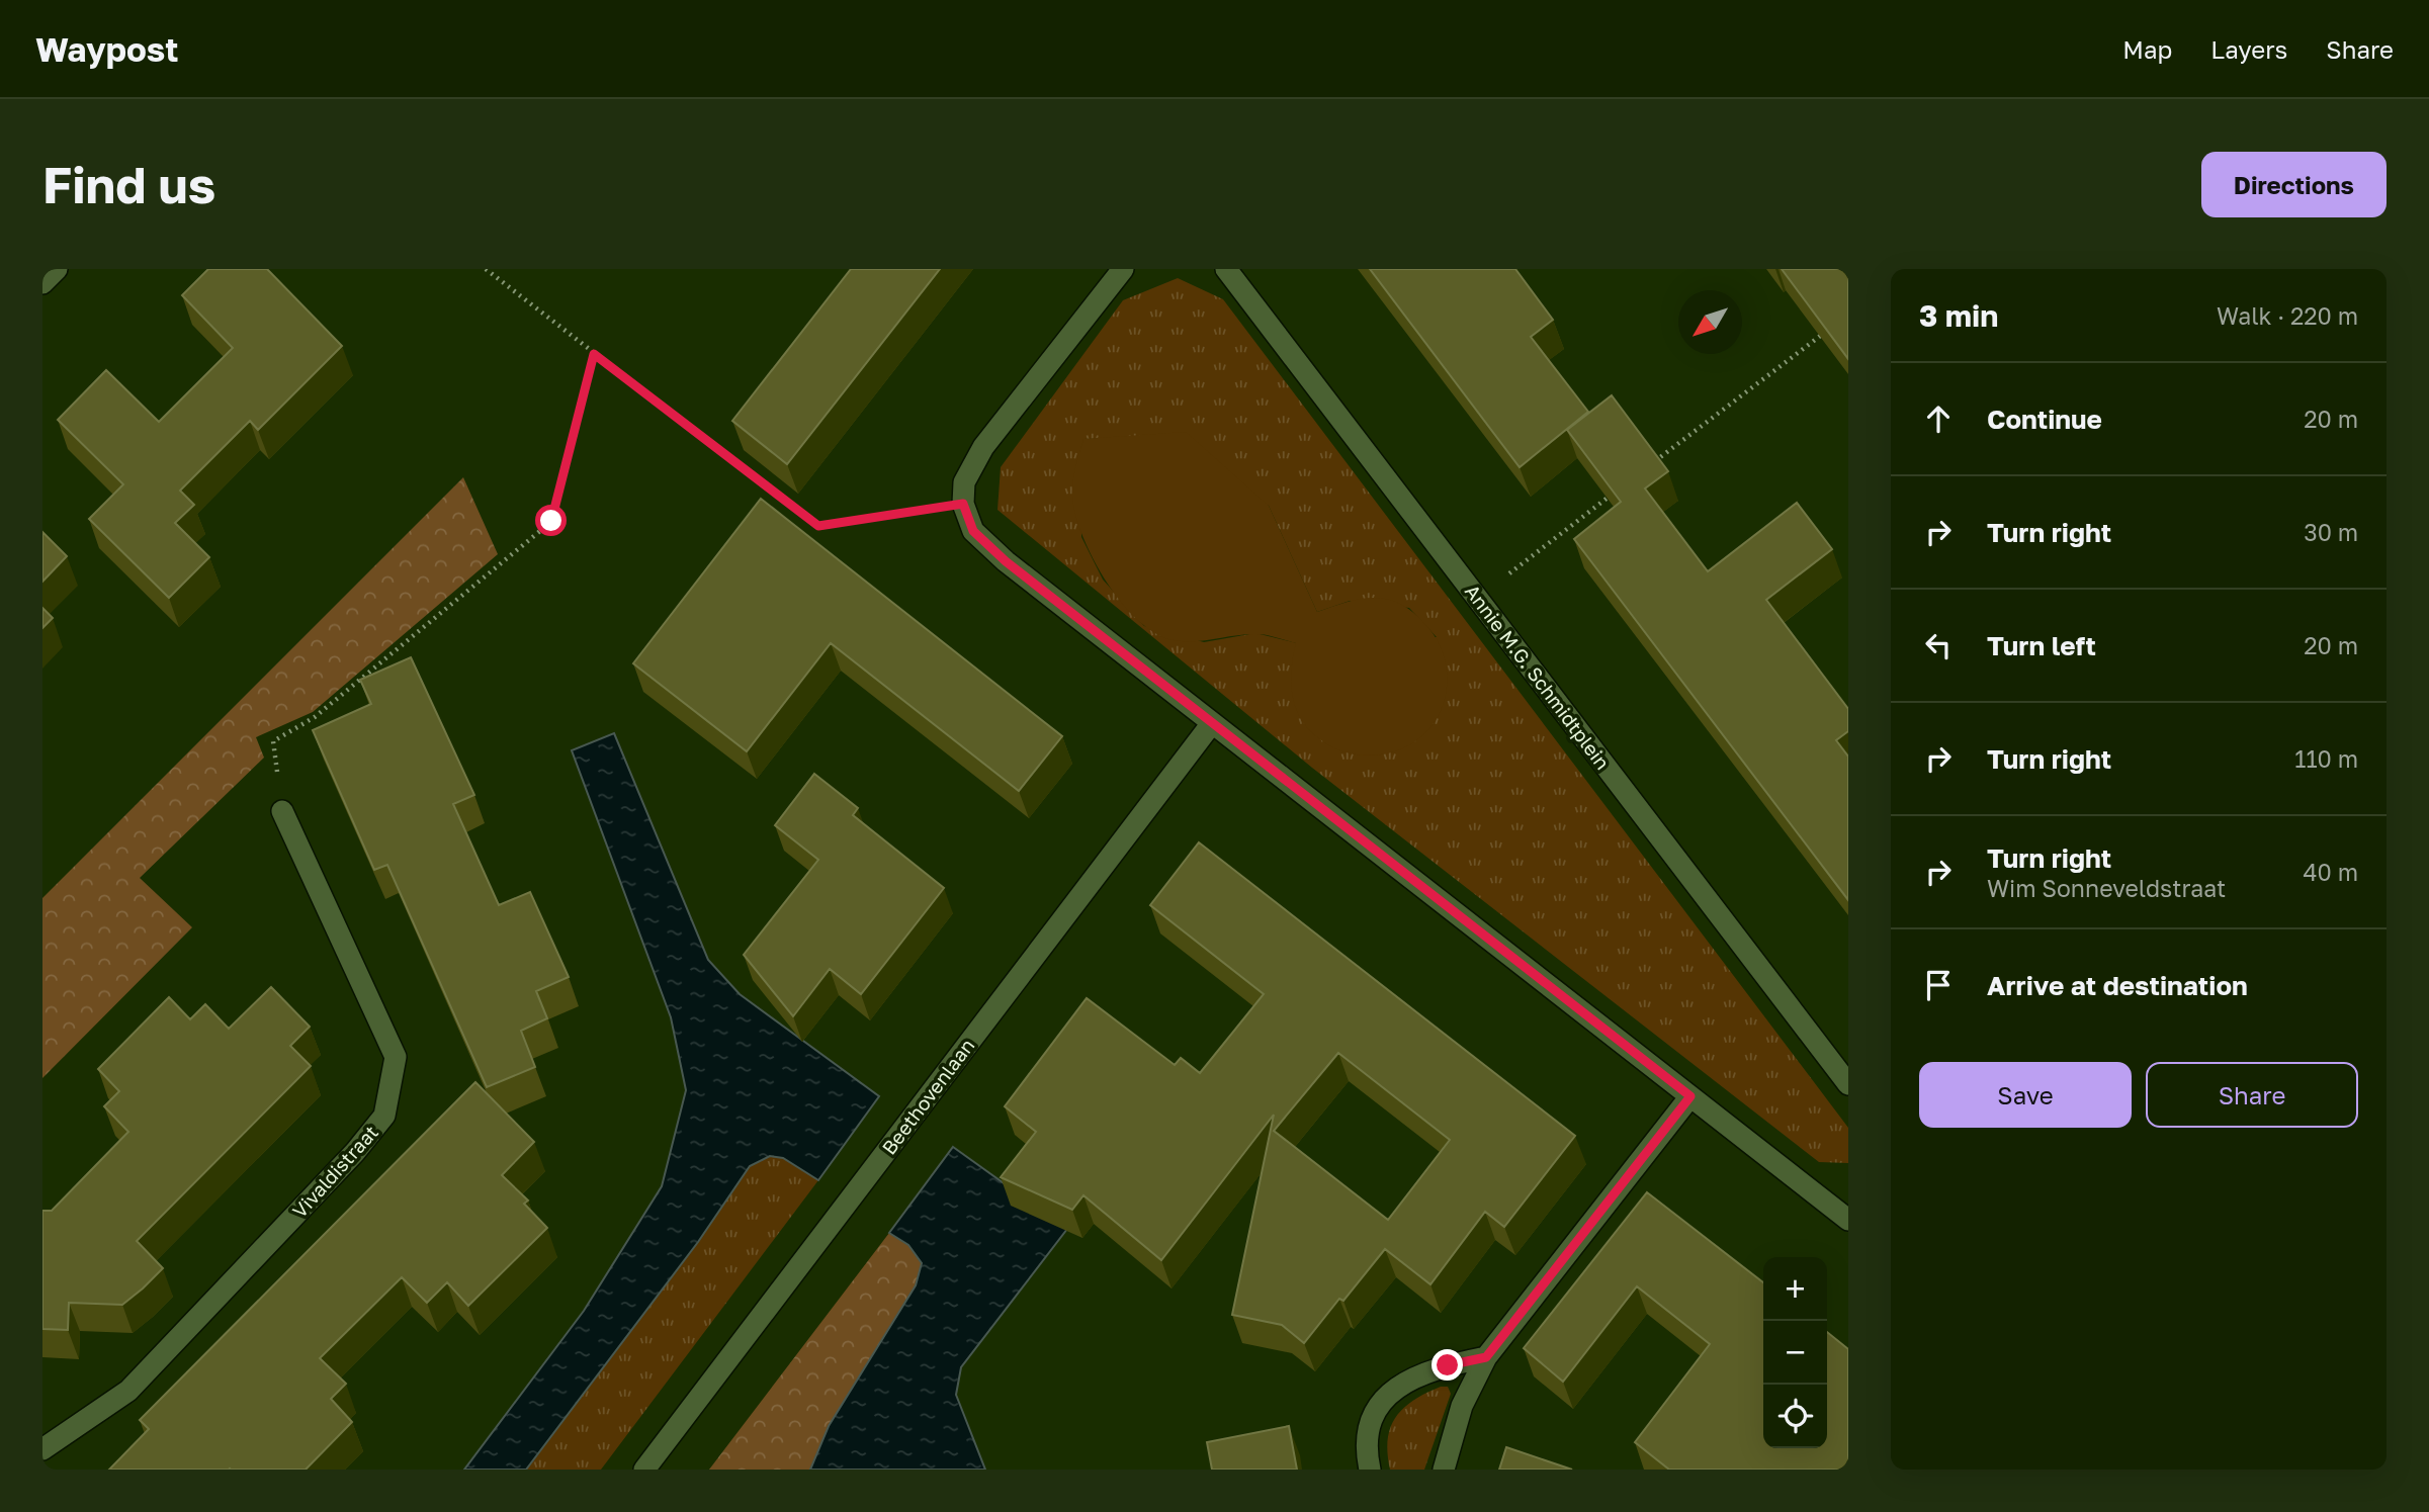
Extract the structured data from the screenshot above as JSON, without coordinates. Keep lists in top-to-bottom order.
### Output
{
  "streets": {
    "street": ["Annie M.G. Schmidtplein", "Beethovenlaan", "Vivaldistraat"]
  },
  "north": "bottom left",
  "page": {
    "header": "Waypost",
    "nav": ["Map", "Layers", "Share"],
    "buttons": [
      "Directions",
      ["Save", "Share"]
    ],
    "title": "Find us",
    "heading": ["3 min", "Walk · 220 m"],
    "list": [
      ["Continue", "20 m"],
      ["Turn right", "30 m"],
      ["Turn left", "20 m"],
      ["Turn right", "110 m"],
      ["Turn right", "Wim Sonneveldstraat", "40 m"],
      "Arrive at destination"
    ],
    "map_buttons": ["+", "−"]
  }
}
